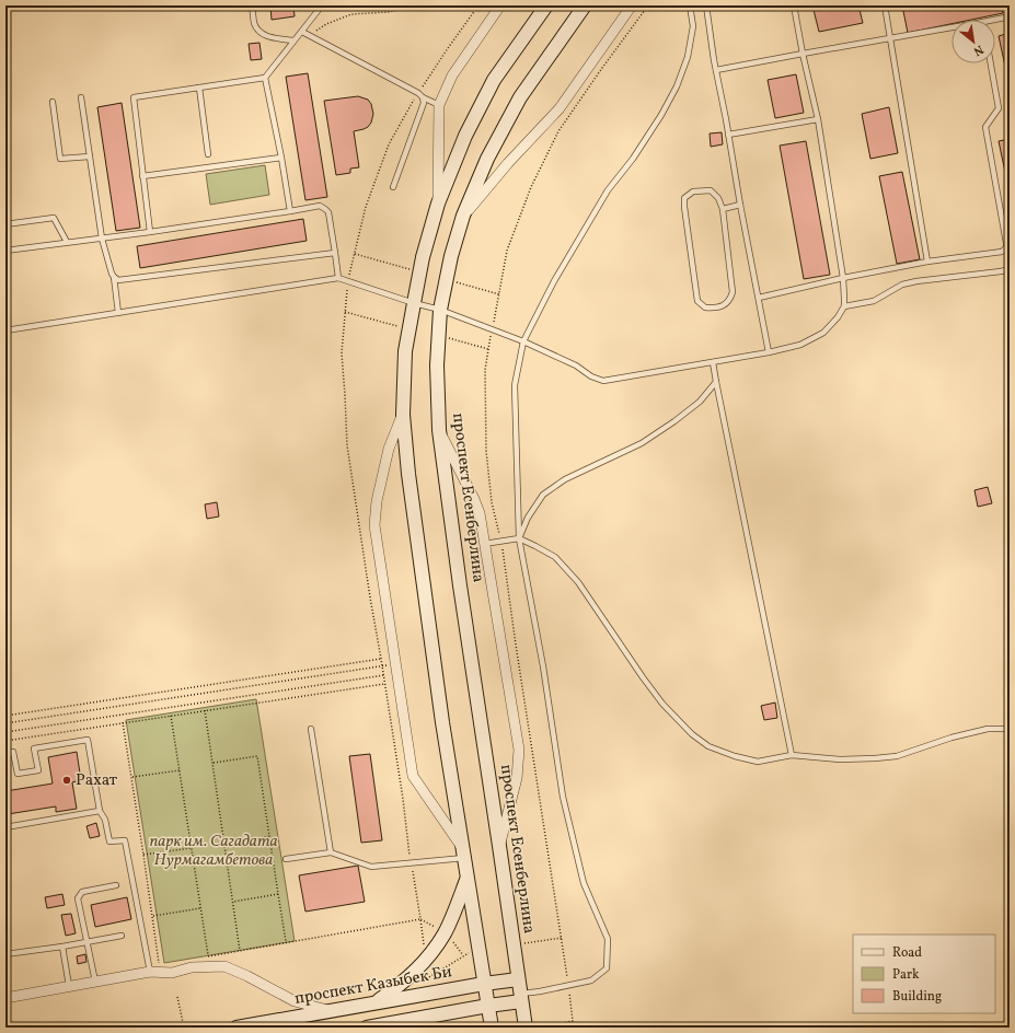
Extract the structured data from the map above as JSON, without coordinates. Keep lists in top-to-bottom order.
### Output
{
  "streets": {
    "street": ["проспект Есенберлина", "проспект Казыбек Би"]
  },
  "crossings": [
    ["проспект Есенберлина", "проспект Казыбек Би"]
  ],
  "parks": ["парк им. Сагадата Нурмагамбетова"],
  "places": ["Рахат"],
  "legend": ["Road", "Park", "Building"],
  "north": "bottom right"
}
